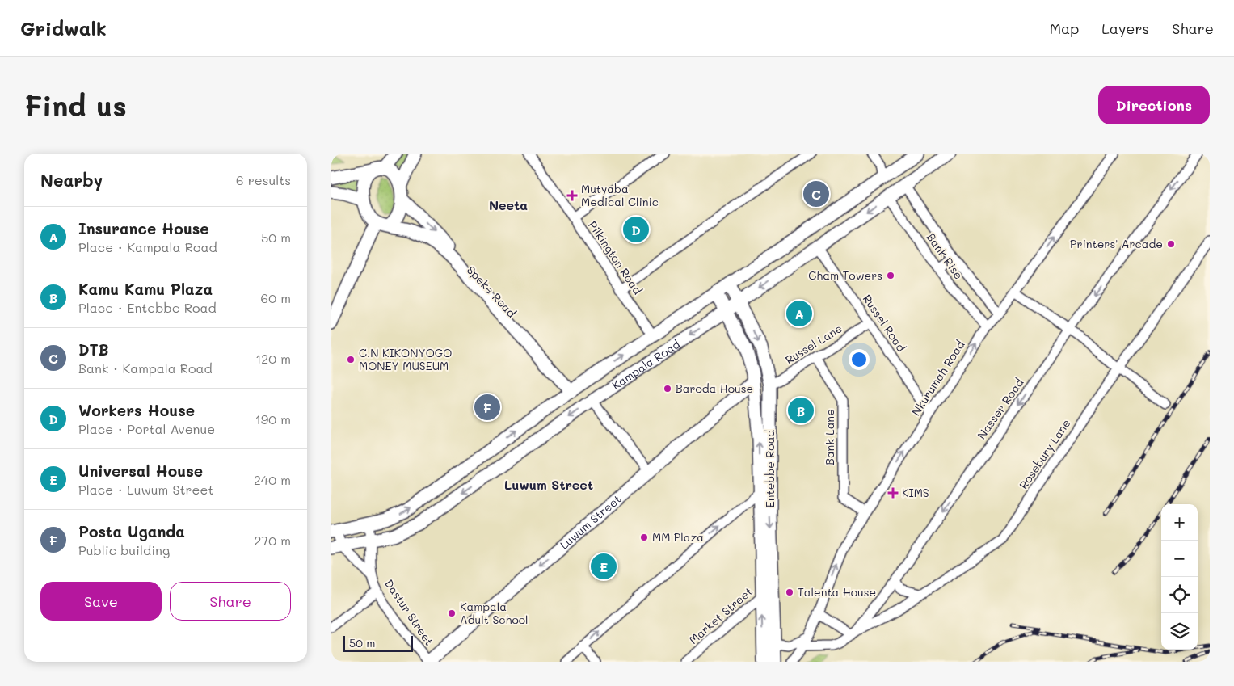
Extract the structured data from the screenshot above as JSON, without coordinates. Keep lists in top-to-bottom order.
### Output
{
  "streets": {
    "main road": [
      "Speke Road",
      "Kampala Road",
      "Entebbe Road",
      "Luwum Street"
    ],
    "street": [
      "Bank Rise",
      "Pilkington Road",
      "Russel Road",
      "Russel Lane",
      "Nkurumah Road",
      "Nasser Road",
      "Bank Lane",
      "Rosebury Lane",
      "Dastur Street",
      "Market Street"
    ]
  },
  "crossings": [
    ["Bank Rise", "Kampala Road"],
    ["Bank Rise", "Nkurumah Road"],
    ["Pilkington Road", "Kampala Road"],
    ["Speke Road", "Kampala Road"],
    ["Russel Road", "Russel Lane"],
    ["Russel Road", "Kampala Road"],
    ["Russel Road", "Nkurumah Road"],
    ["Russel Lane", "Bank Lane"],
    ["Russel Lane", "Entebbe Road"],
    ["Kampala Road", "Entebbe Road"],
    ["Kampala Road", "Dastur Street"],
    ["Nkurumah Road", "Nasser Road"],
    ["Nkurumah Road", "Bank Lane"],
    ["Nasser Road", "Rosebury Lane"],
    ["Entebbe Road", "Luwum Street"],
    ["Entebbe Road", "Market Street"],
    ["Luwum Street", "Dastur Street"]
  ],
  "one_way": ["Nkurumah Road", "Nasser Road", "Luwum Street"],
  "districts": ["Neeta", "Luwum Street"],
  "places": {
    "health": ["Mutyaba Medical Clinic", "KIMS"],
    "other": [
      "Printers' Arcade",
      "Cham Towers",
      "C.N KIKONYOGO MONEY MUSEUM",
      "Baroda House",
      "MM Plaza",
      "Talenta House",
      "Kampala Adult School"
    ]
  },
  "scale_bar": "50 m",
  "page": {
    "header": "Gridwalk",
    "nav": ["Map", "Layers", "Share"],
    "buttons": [
      "Directions",
      ["Save", "Share"]
    ],
    "title": "Find us",
    "heading": ["Nearby", "6 results"],
    "pins": [
      "C",
      "D",
      "A",
      "F",
      "B",
      "E"
    ],
    "list": [
      {
        "mark": "A",
        "name": "Insurance House",
        "note": "Place · Kampala Road",
        "value": "50 m"
      },
      {
        "mark": "B",
        "name": "Kamu Kamu Plaza",
        "note": "Place · Entebbe Road",
        "value": "60 m"
      },
      {
        "mark": "C",
        "name": "DTB",
        "note": "Bank · Kampala Road",
        "value": "120 m"
      },
      {
        "mark": "D",
        "name": "Workers House",
        "note": "Place · Portal Avenue",
        "value": "190 m"
      },
      {
        "mark": "E",
        "name": "Universal House",
        "note": "Place · Luwum Street",
        "value": "240 m"
      },
      {
        "mark": "F",
        "name": "Posta Uganda",
        "note": "Public building",
        "value": "270 m"
      }
    ],
    "map_buttons": ["+", "−"],
    "scale": "50 m"
  }
}
